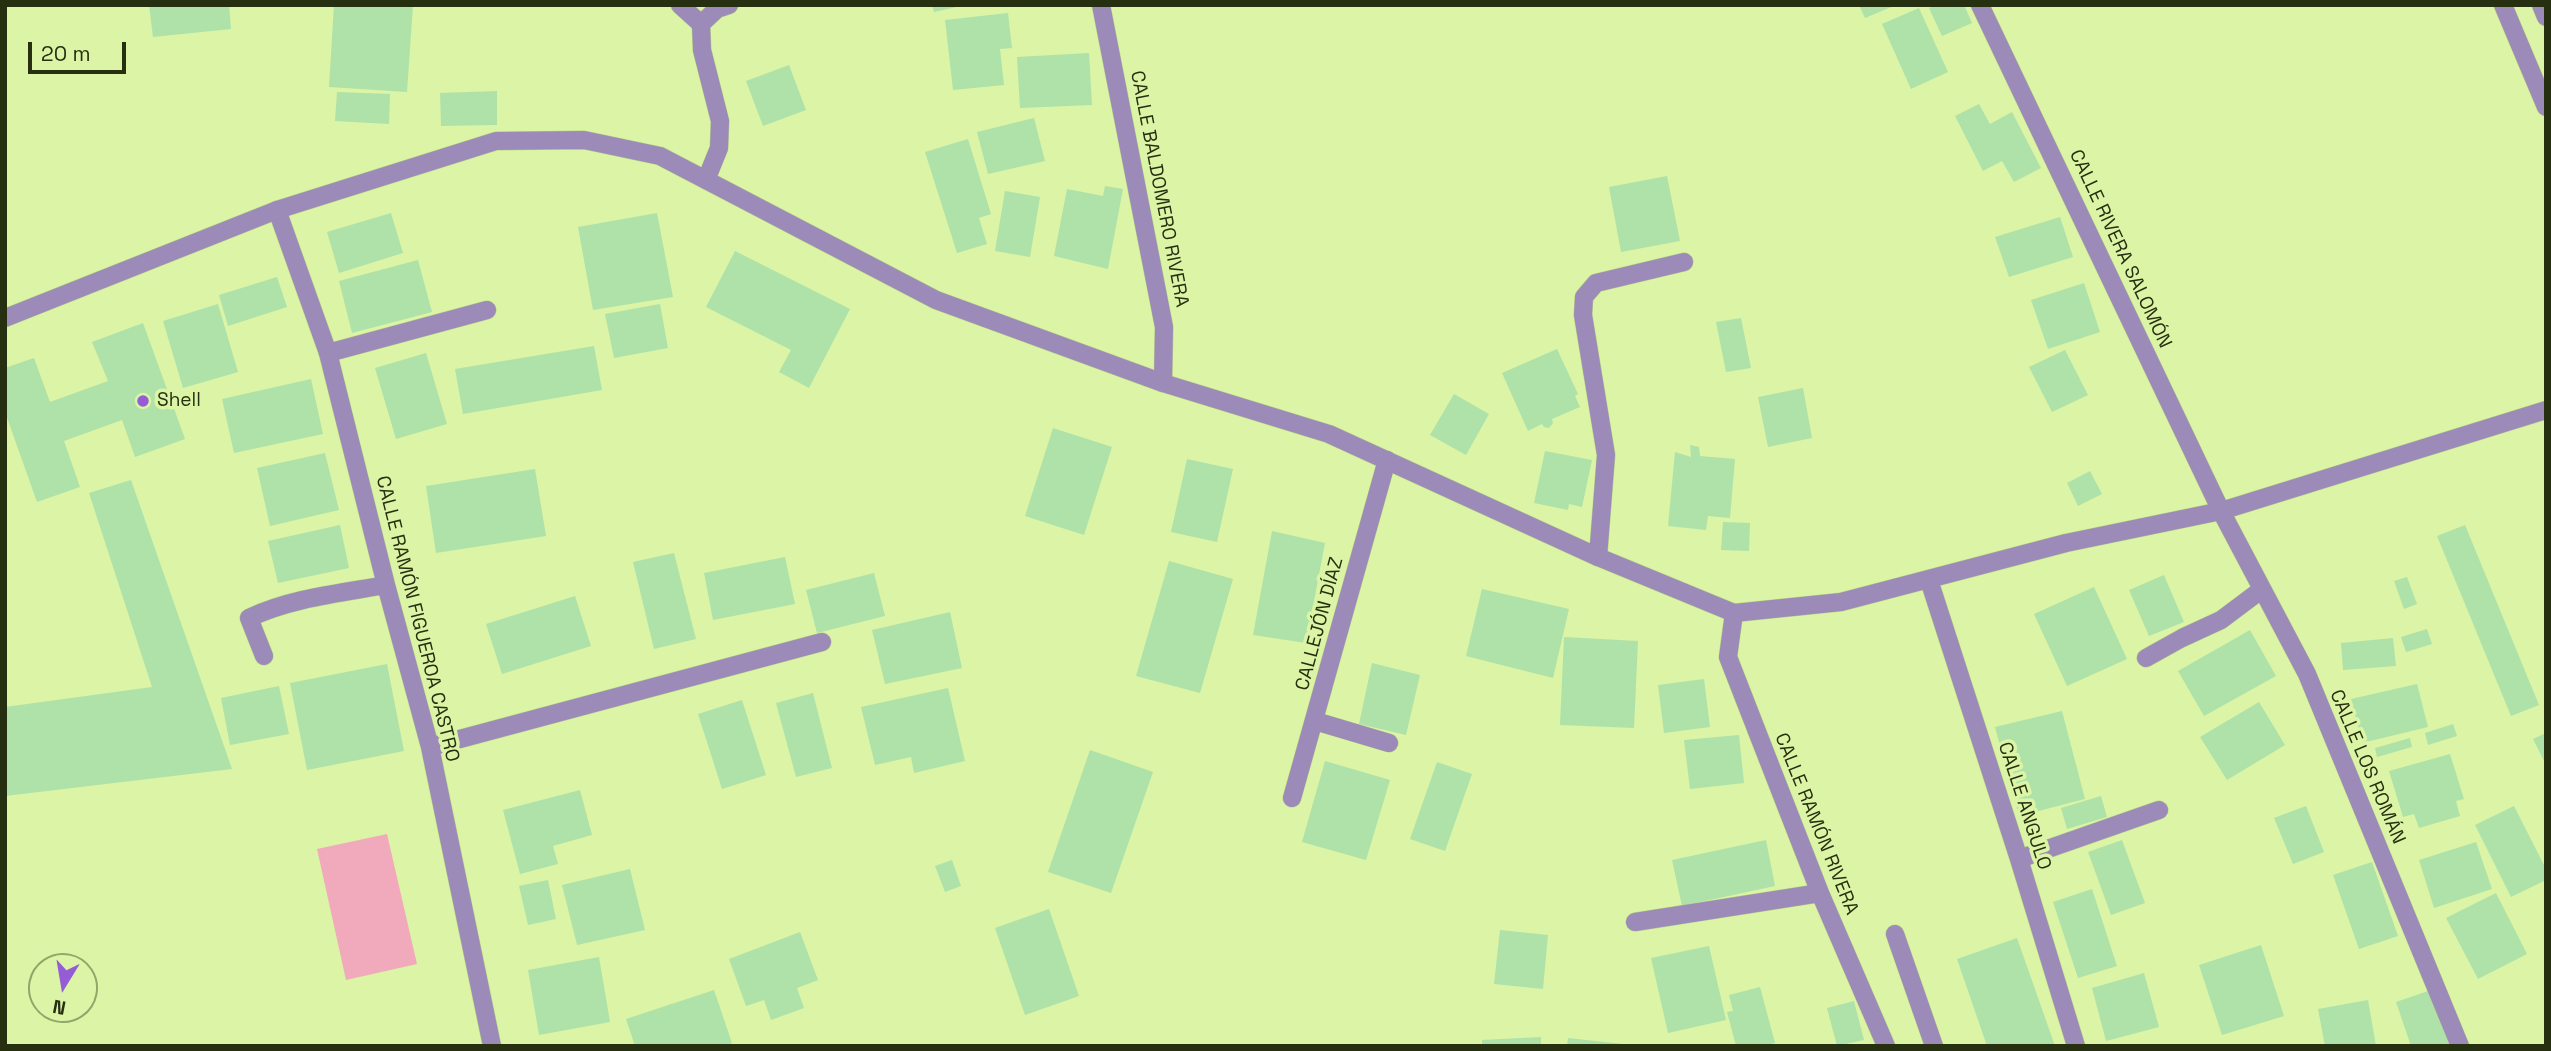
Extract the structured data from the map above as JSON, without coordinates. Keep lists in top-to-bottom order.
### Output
{
  "streets": {
    "street": [
      "CALLE BALDOMERO RIVERA",
      "CALLE RIVERA SALOMÓN",
      "CALLE RAMÓN FIGUEROA CASTRO",
      "CALLEJÓN DÍAZ",
      "CALLE LOS ROMÁN",
      "CALLE ANGULO",
      "CALLE RAMÓN RIVERA"
    ]
  },
  "crossings": [
    ["CALLE RIVERA SALOMÓN", "CALLE LOS ROMÁN"]
  ],
  "places": ["Shell"],
  "scale_bar": "20 m",
  "north": "bottom"
}
